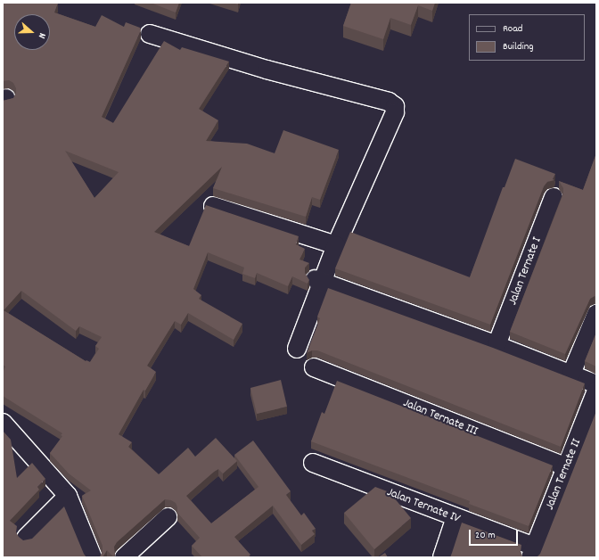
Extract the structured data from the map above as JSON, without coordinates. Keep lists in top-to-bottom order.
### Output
{
  "streets": {
    "street": [
      "Jalan Ternate I",
      "Jalan Ternate III",
      "Jalan Ternate II",
      "Jalan Ternate IV"
    ]
  },
  "crossings": [
    ["Jalan Ternate III", "Jalan Ternate II"],
    ["Jalan Ternate II", "Jalan Ternate IV"]
  ],
  "legend": ["Road", "Building"],
  "scale_bar": "20 m",
  "north": "right"
}
